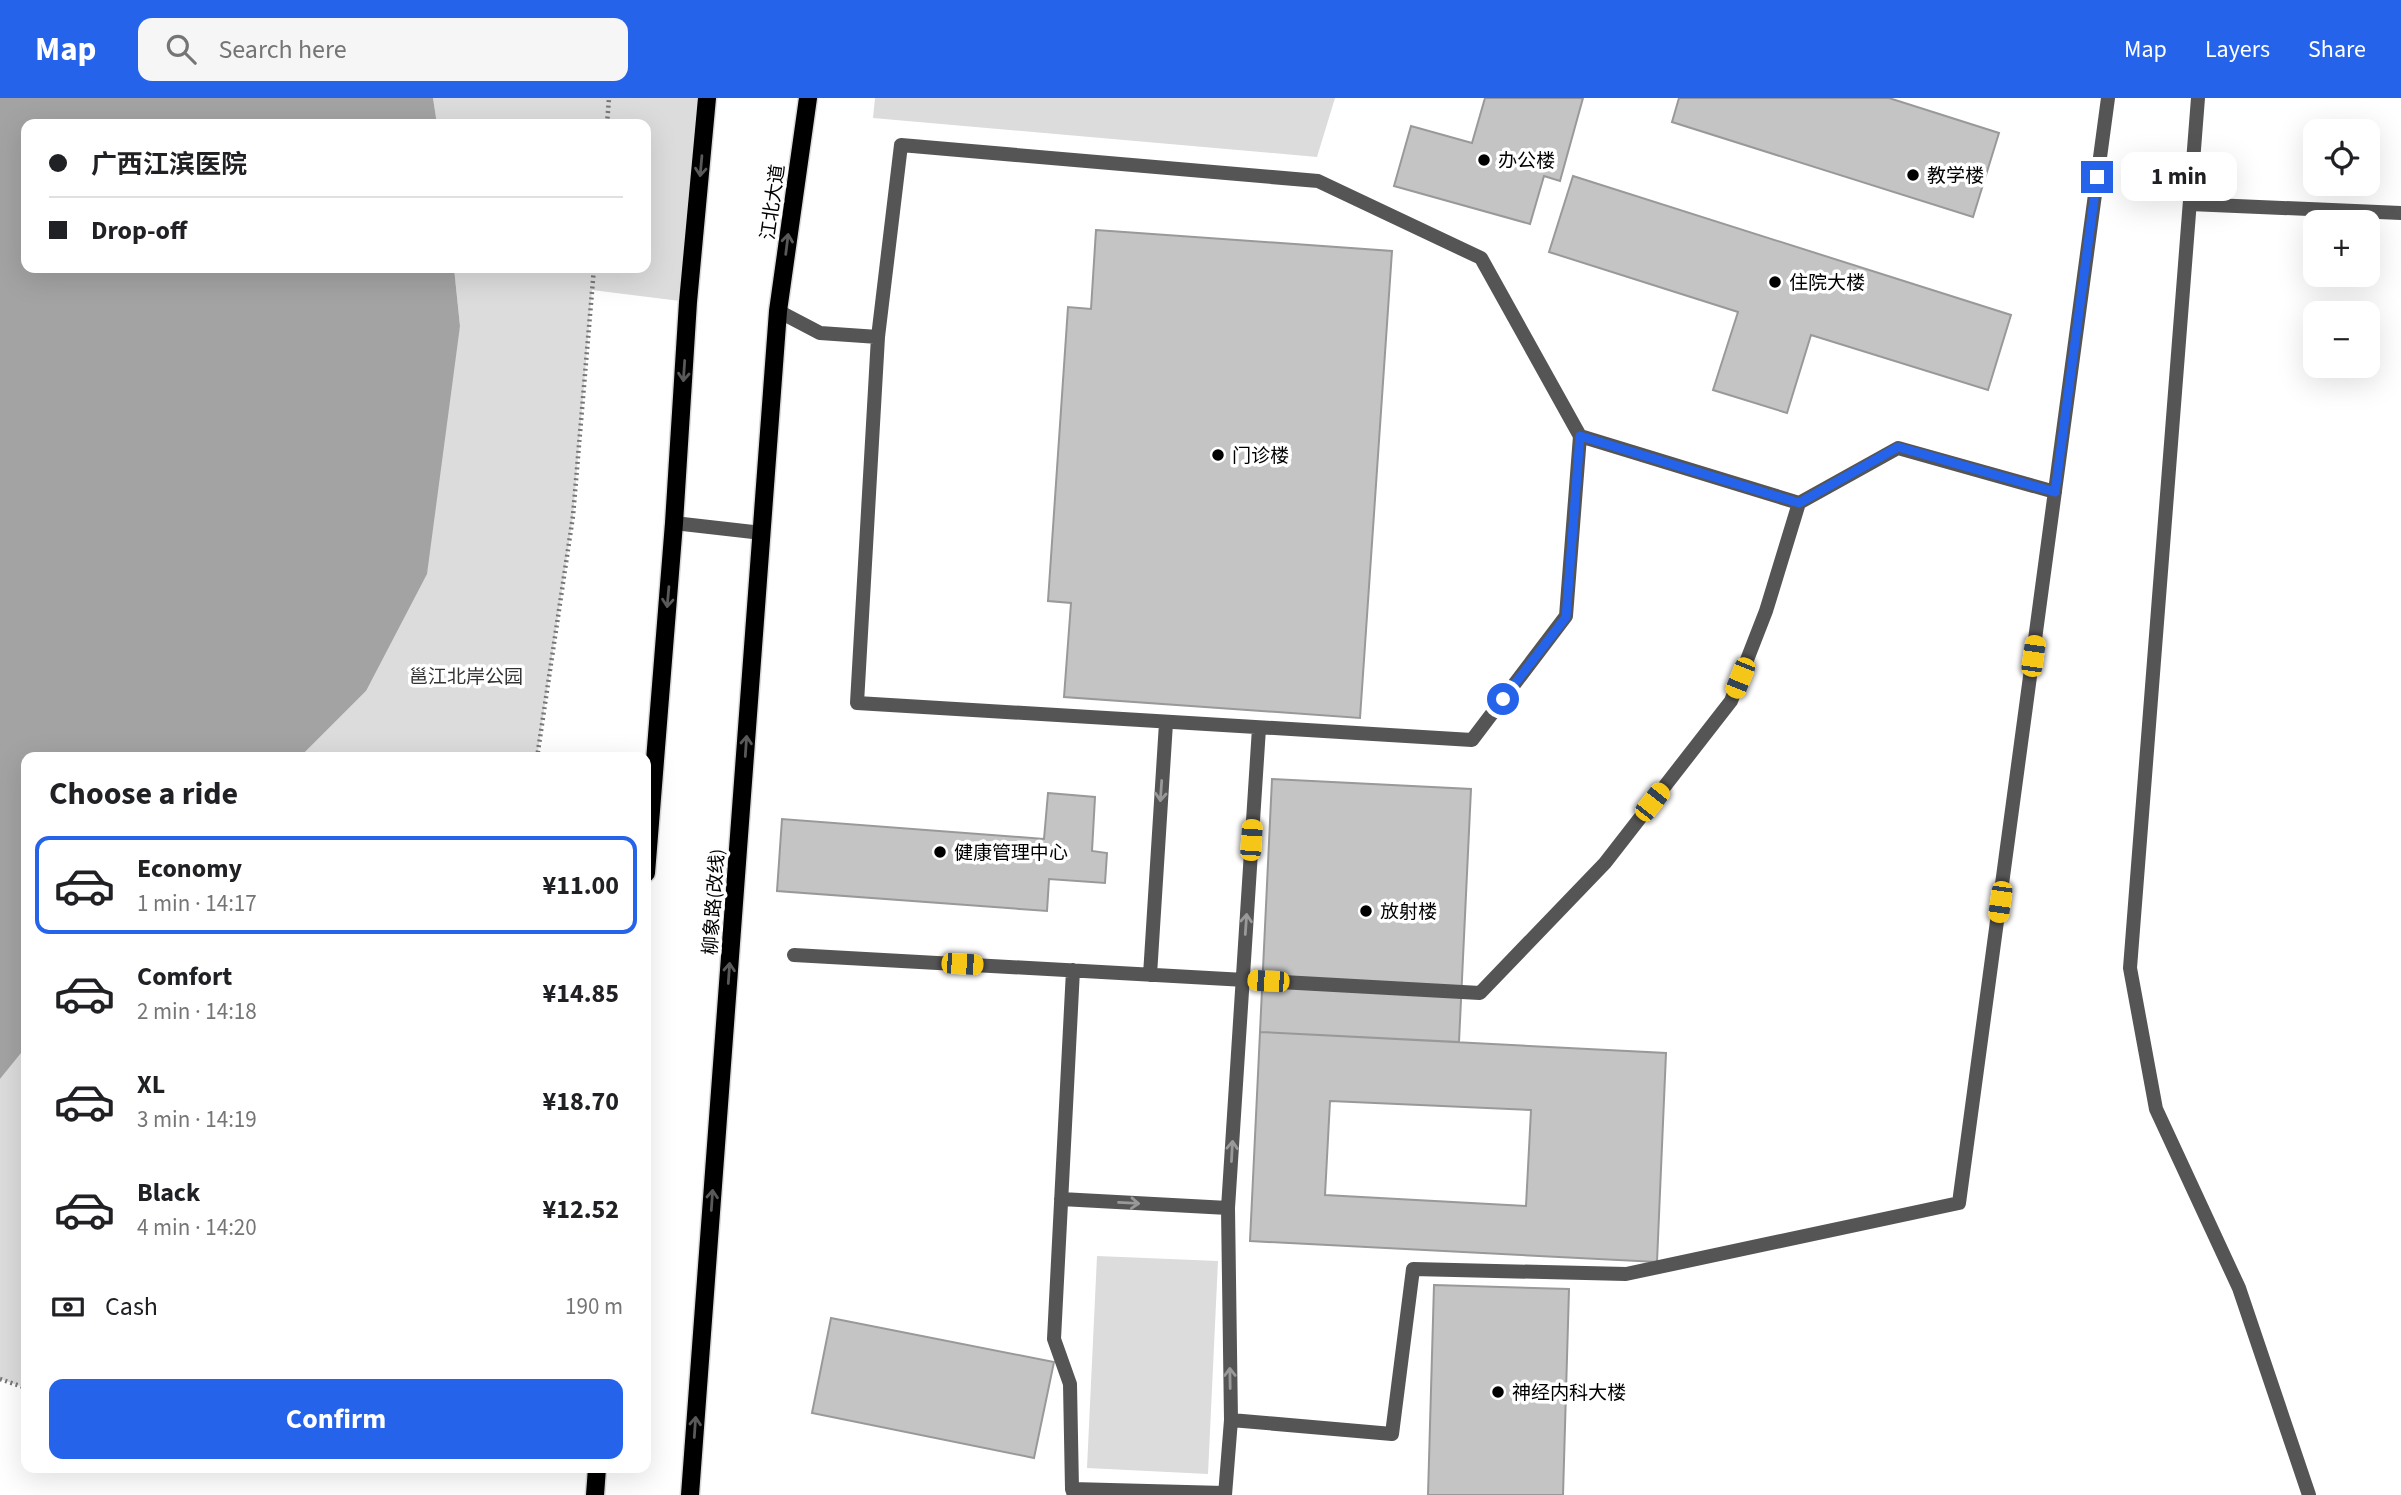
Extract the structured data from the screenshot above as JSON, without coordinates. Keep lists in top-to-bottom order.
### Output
{
  "streets": {
    "main road": ["江北大道", "柳象路(改线)"]
  },
  "crossings": [
    ["江北大道", "柳象路(改线)"]
  ],
  "parks": ["邕江北岸公园"],
  "places": [
    "办公楼",
    "教学楼",
    "住院大楼",
    "门诊楼",
    "健康管理中心",
    "放射楼",
    "神经内科大楼"
  ],
  "page": {
    "header": "Map",
    "search": "Search here",
    "nav": ["Map", "Layers", "Share"],
    "map_buttons": ["+", "−"],
    "banner": ["广西江滨医院", "Drop-off"],
    "bubble": "1 min",
    "heading": "Choose a ride",
    "list": [
      {
        "name": "Economy",
        "note": "1 min · 14:17",
        "value": "¥11.00"
      },
      {
        "name": "Comfort",
        "note": "2 min · 14:18",
        "value": "¥14.85"
      },
      {
        "name": "XL",
        "note": "3 min · 14:19",
        "value": "¥18.70"
      },
      {
        "name": "Black",
        "note": "4 min · 14:20",
        "value": "¥12.52"
      }
    ],
    "pay": ["Cash", "190 m"],
    "buttons": "Confirm"
  }
}
